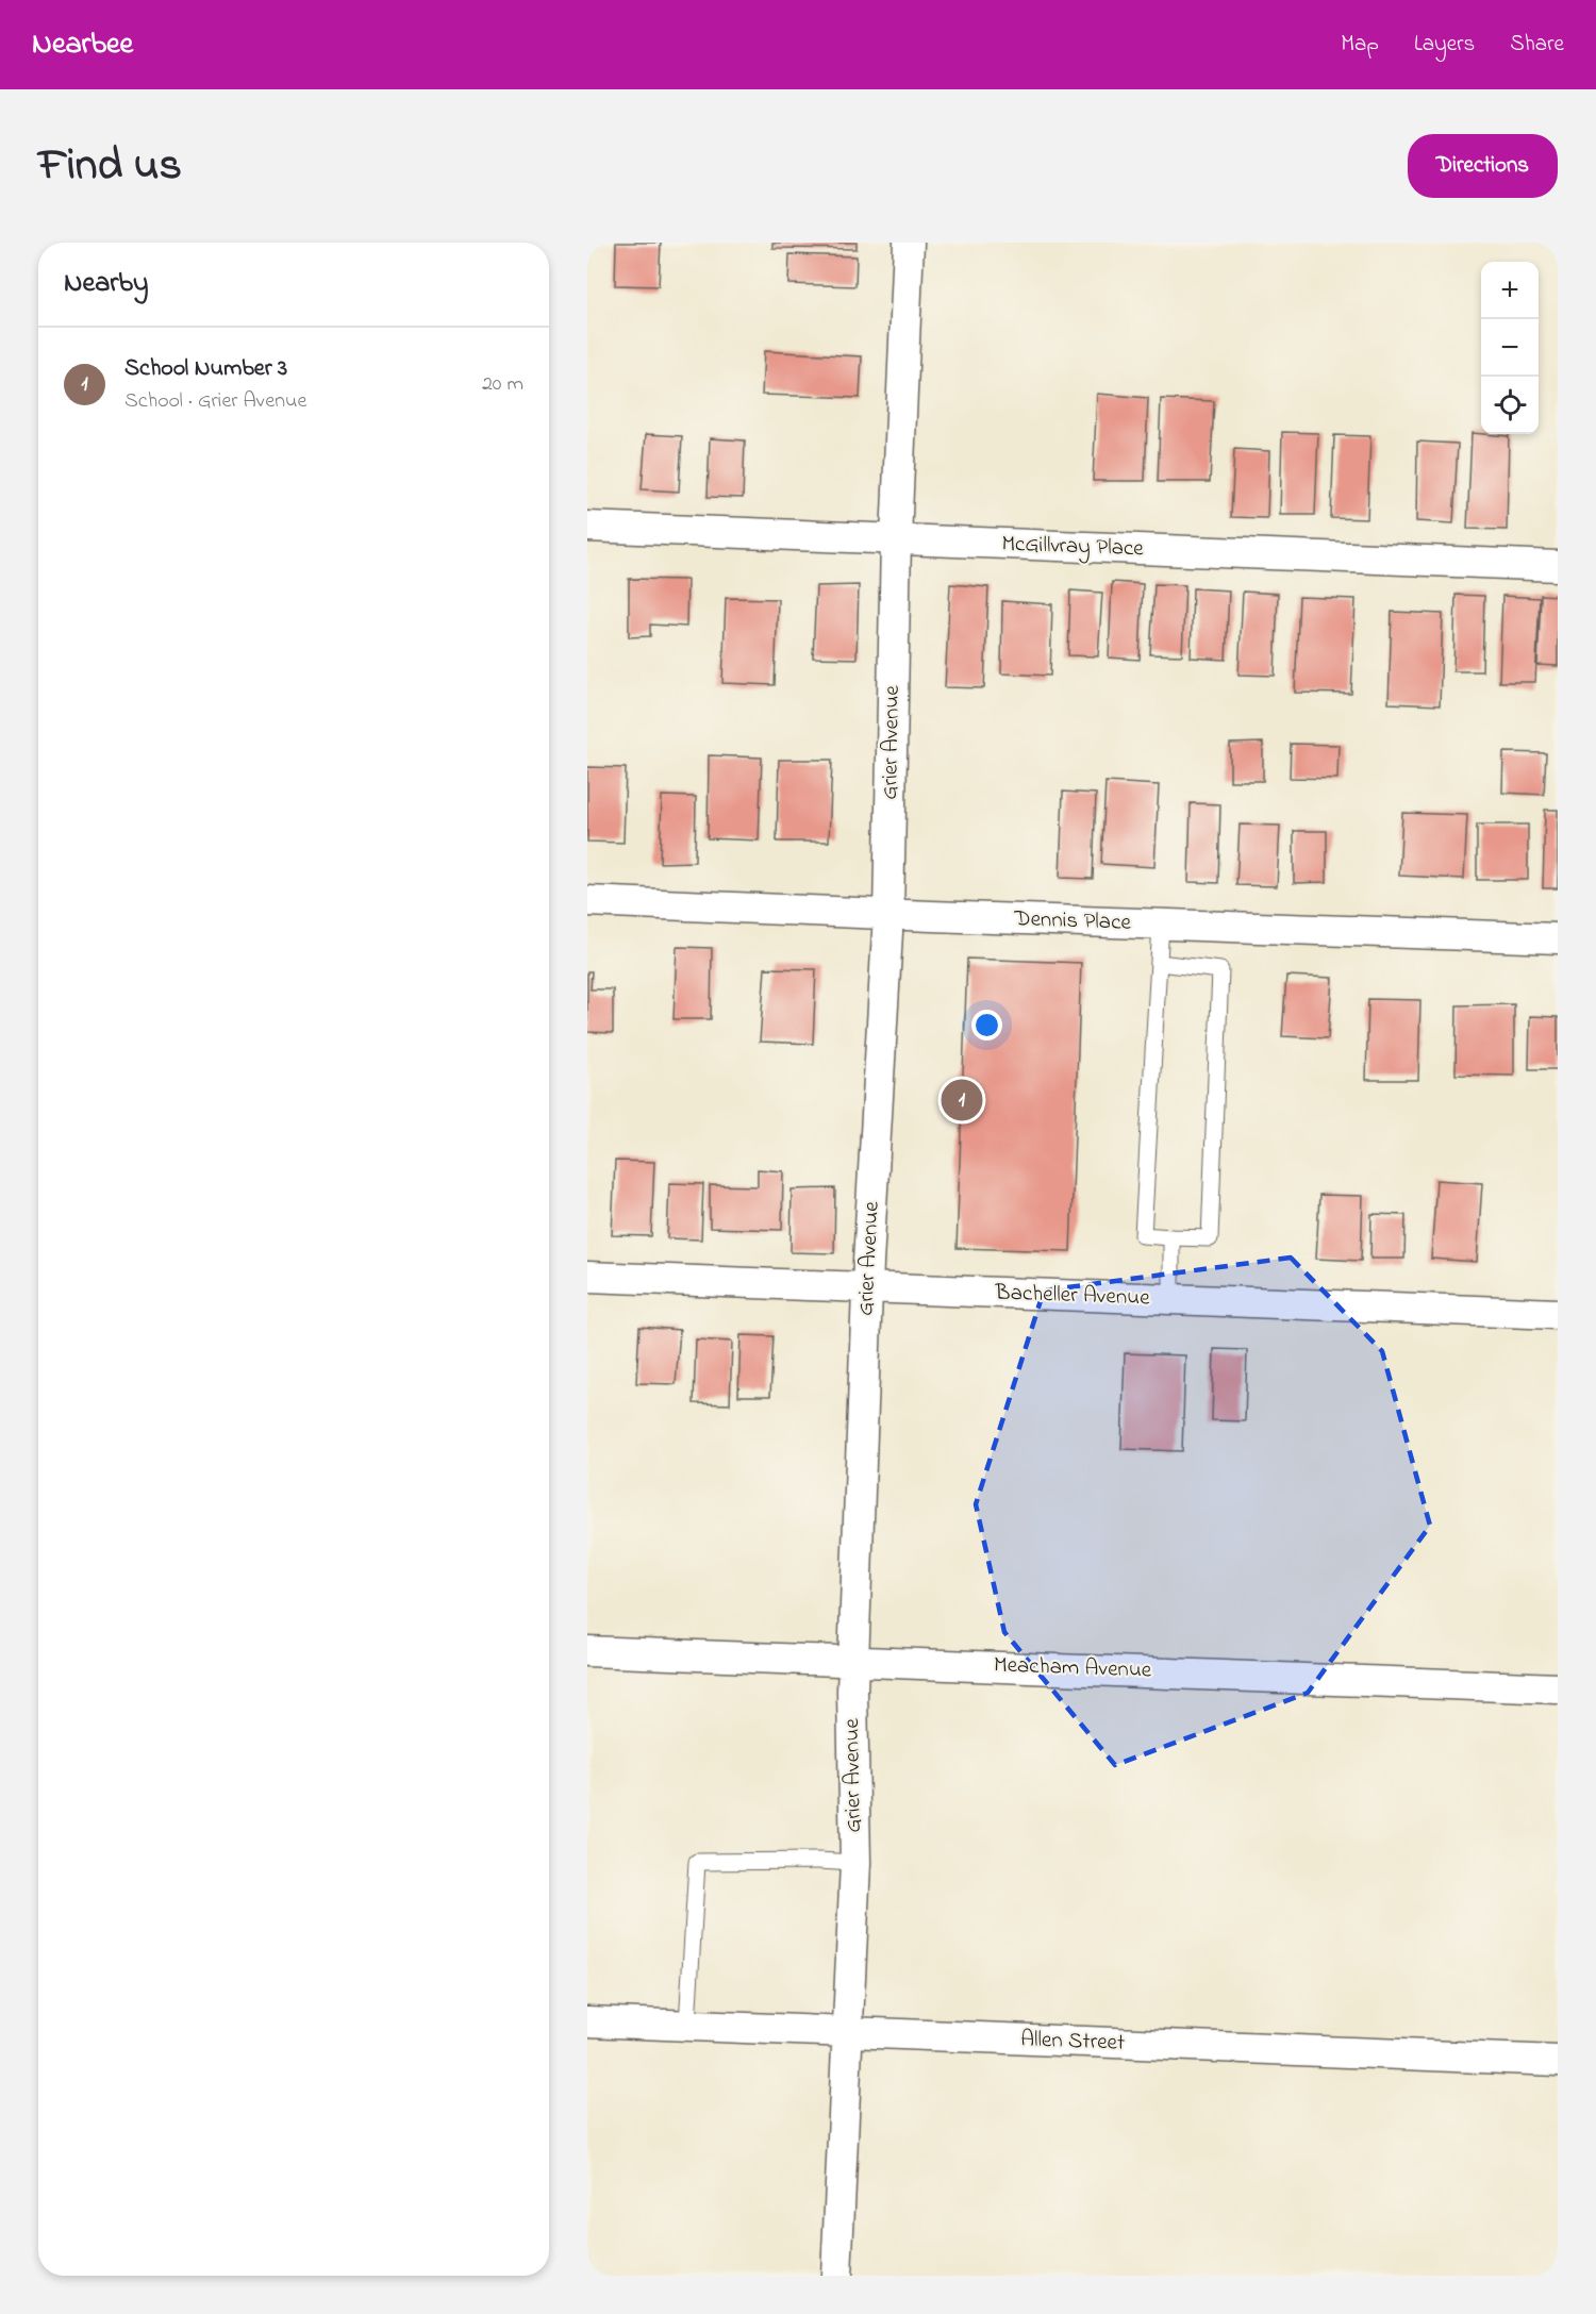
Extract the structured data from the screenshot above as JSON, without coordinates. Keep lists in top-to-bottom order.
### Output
{
  "streets": {
    "street": [
      "McGillvray Place",
      "Grier Avenue",
      "Dennis Place",
      "Bacheller Avenue",
      "Meacham Avenue",
      "Allen Street"
    ]
  },
  "crossings": [
    ["McGillvray Place", "Grier Avenue"],
    ["Grier Avenue", "Dennis Place"],
    ["Grier Avenue", "Bacheller Avenue"],
    ["Grier Avenue", "Meacham Avenue"],
    ["Grier Avenue", "Allen Street"]
  ],
  "page": {
    "header": "Nearbee",
    "nav": ["Map", "Layers", "Share"],
    "title": "Find us",
    "buttons": "Directions",
    "heading": "Nearby",
    "map_buttons": ["+", "−"],
    "list": [
      {
        "mark": "1",
        "name": "School Number 3",
        "note": "School · Grier Avenue",
        "value": "20 m"
      }
    ],
    "pins": "1"
  }
}
